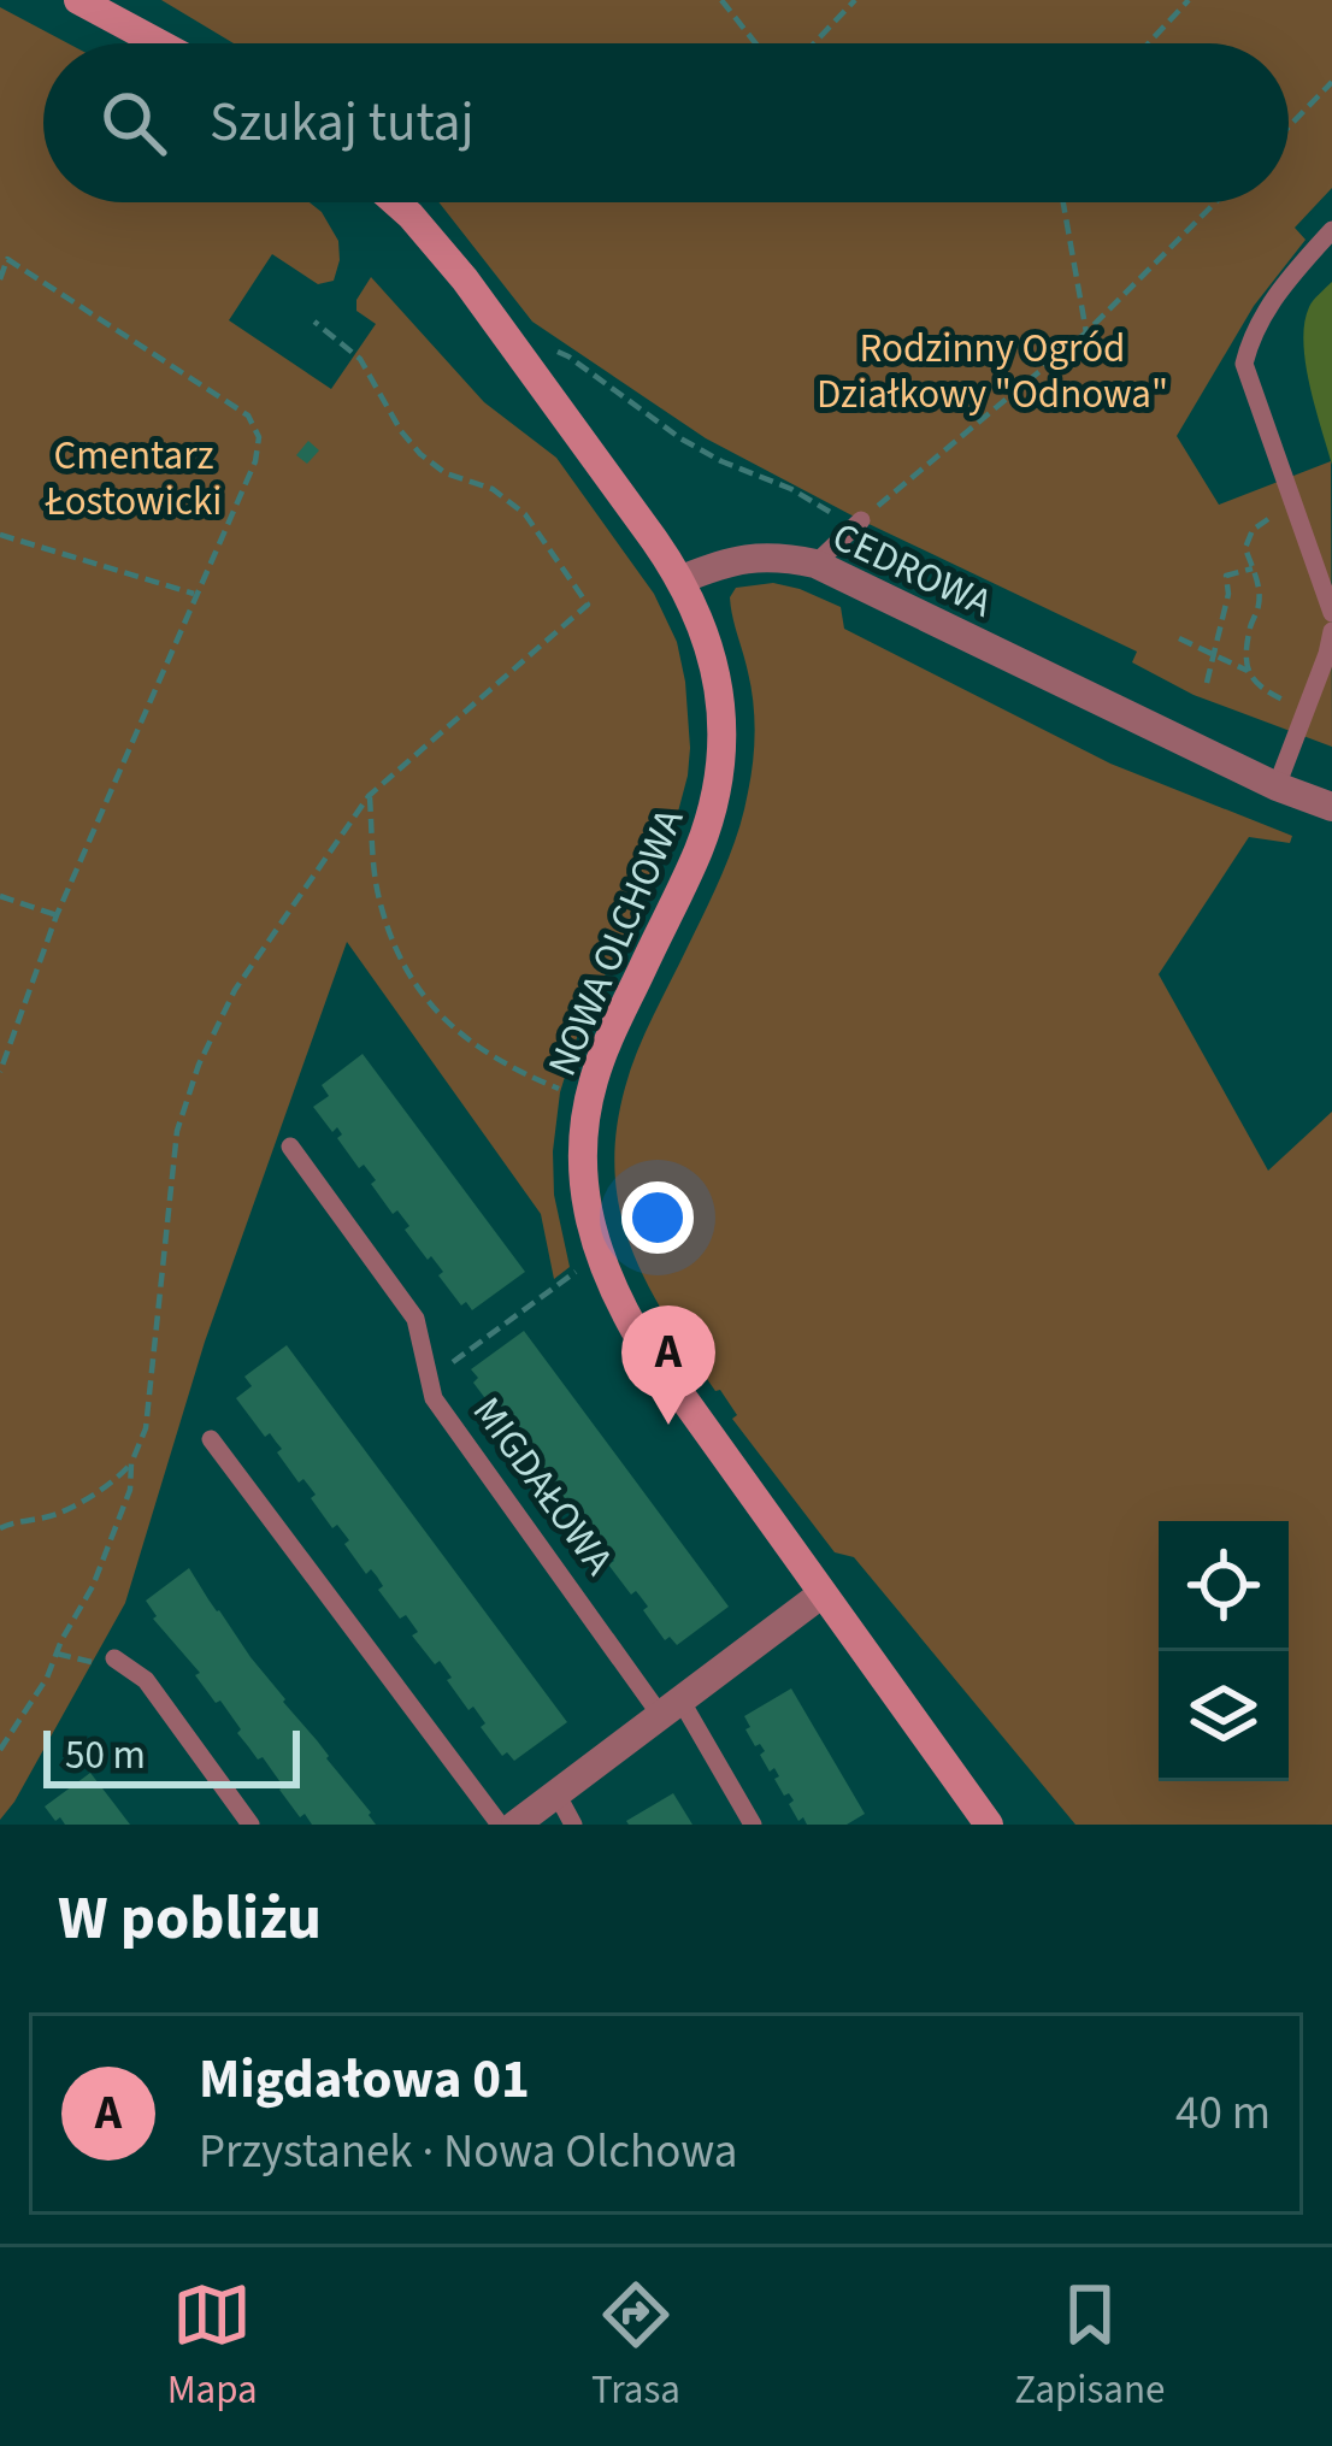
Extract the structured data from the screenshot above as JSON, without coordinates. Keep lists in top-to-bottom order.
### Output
{
  "streets": {
    "street": ["CEDROWA", "NOWA OLCHOWA"],
    "lane": ["MIGDAŁOWA"]
  },
  "crossings": [
    ["CEDROWA", "NOWA OLCHOWA"]
  ],
  "parks": ["Rodzinny Ogród Działkowy \"Odnowa\"", "Cmentarz Łostowicki"],
  "scale_bar": "50 m",
  "page": {
    "search": "Szukaj tutaj",
    "pins": "A",
    "scale": "50 m",
    "heading": "W pobliżu",
    "list": [
      {
        "mark": "A",
        "name": "Migdałowa 01",
        "note": "Przystanek · Nowa Olchowa",
        "value": "40 m"
      }
    ],
    "nav": ["Mapa", "Trasa", "Zapisane"]
  }
}
